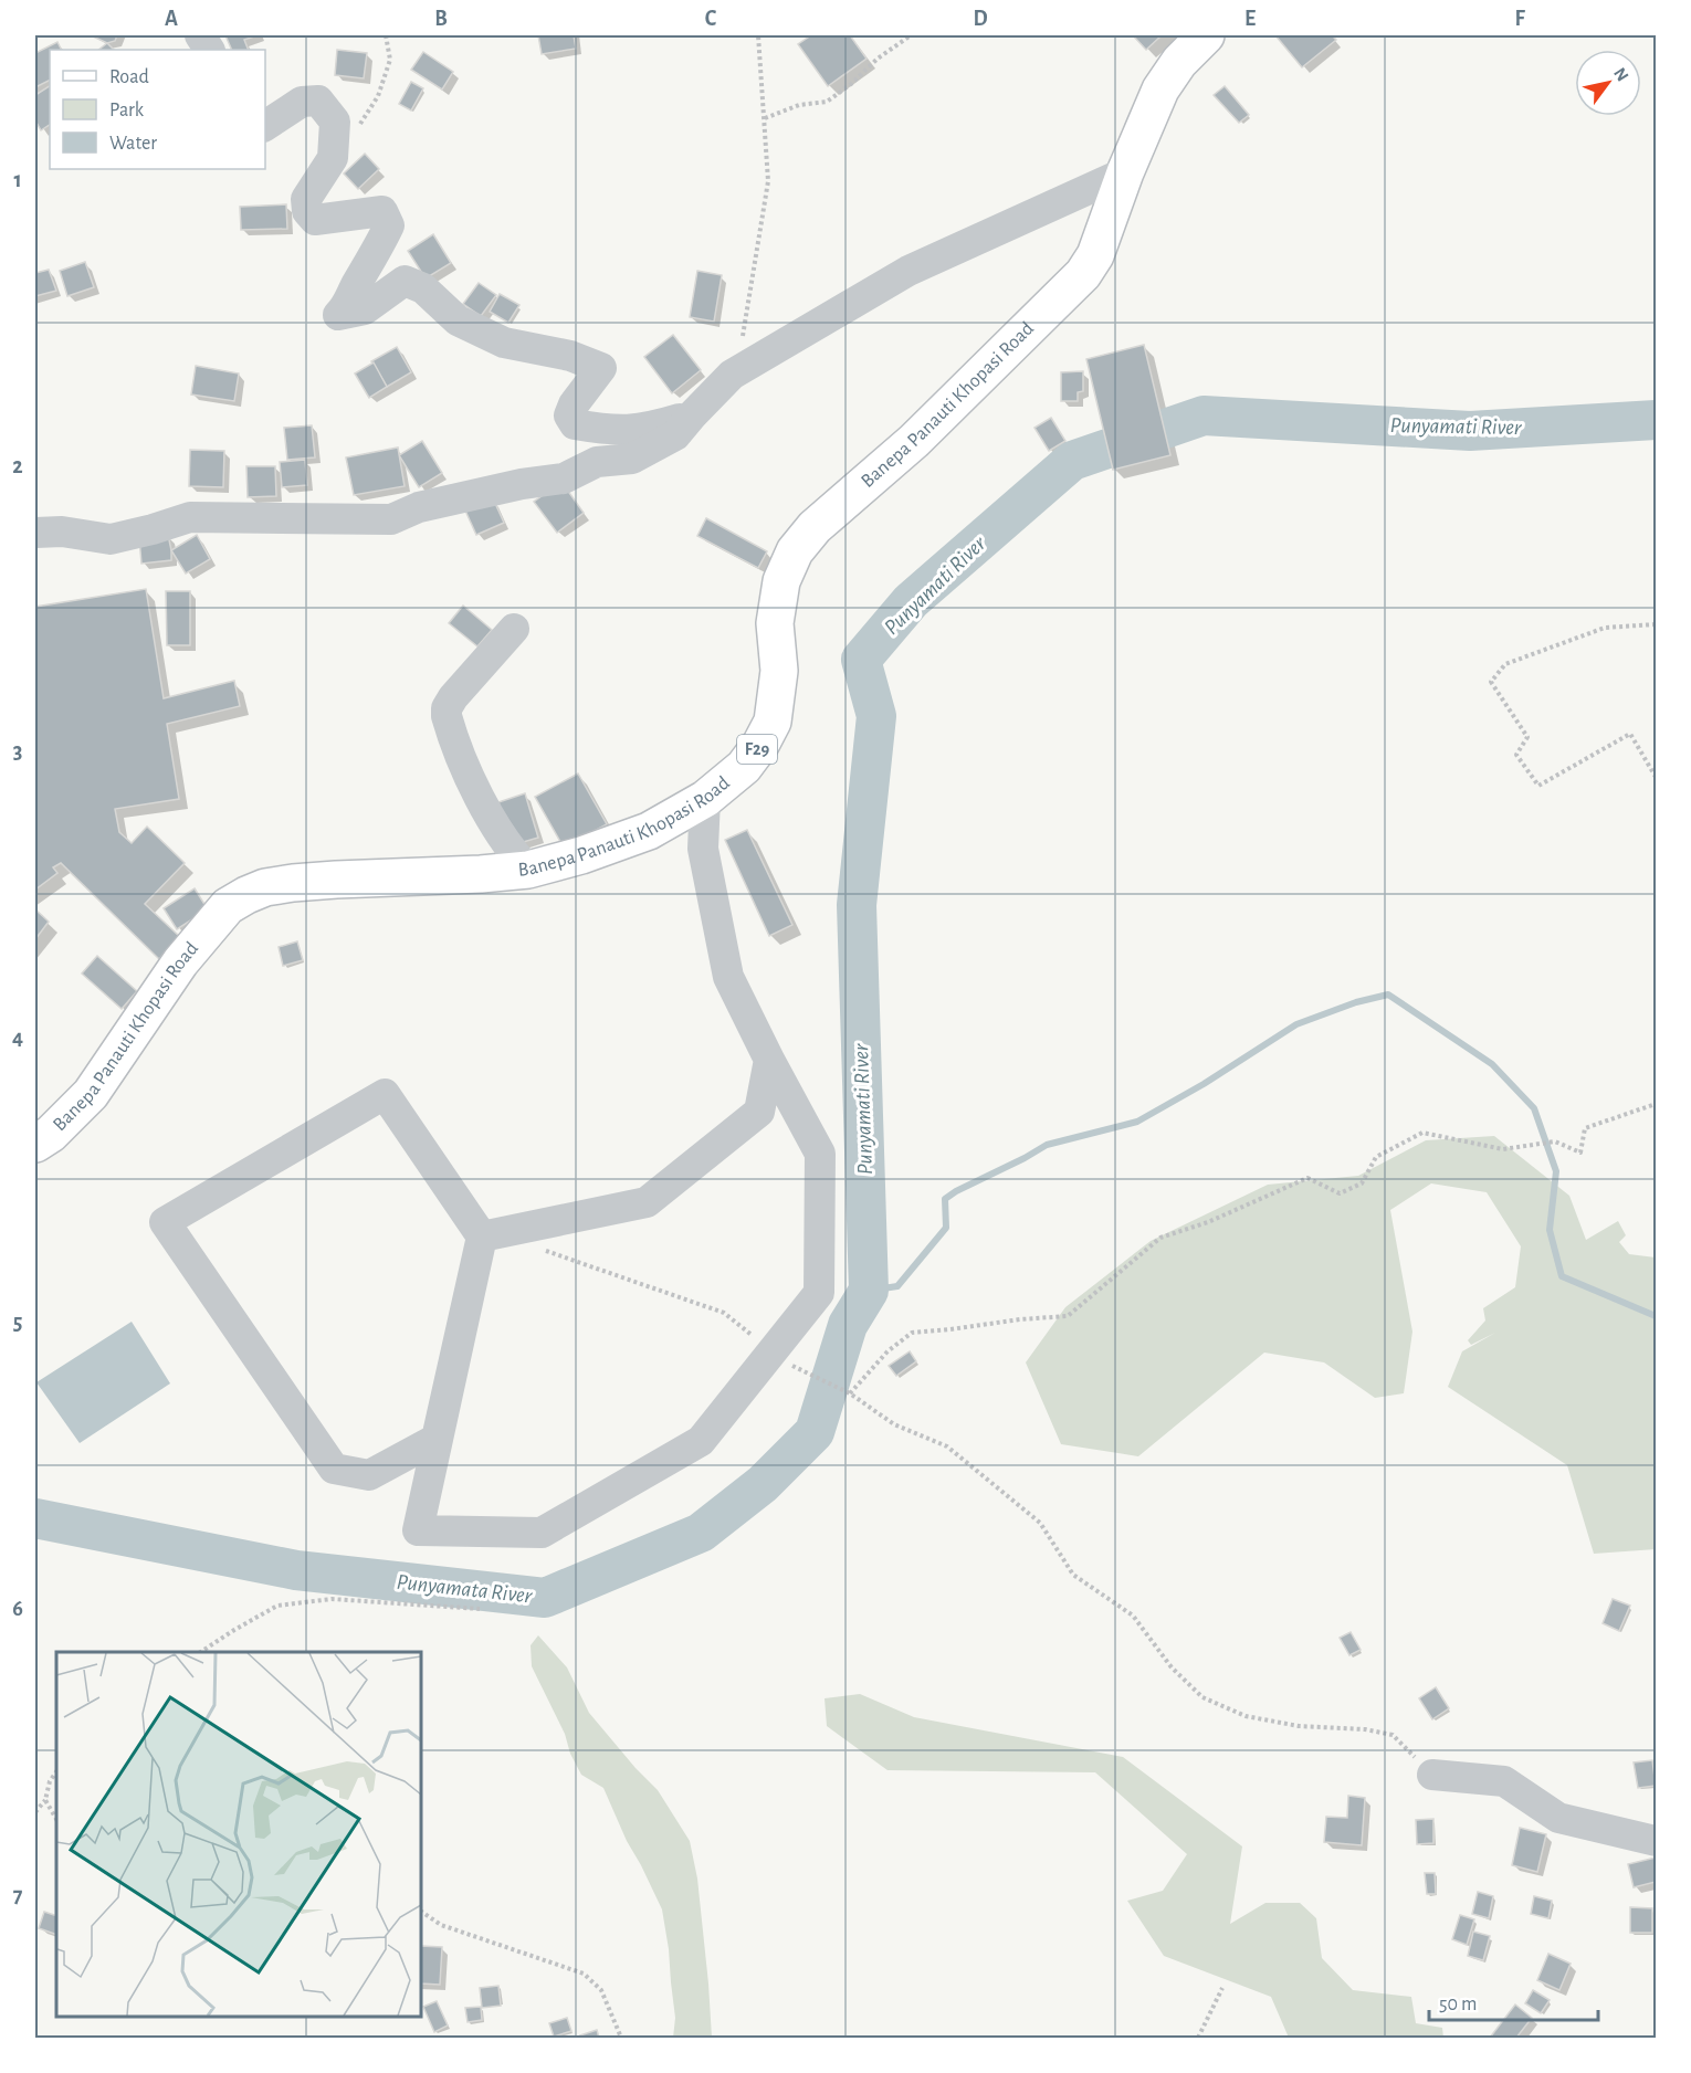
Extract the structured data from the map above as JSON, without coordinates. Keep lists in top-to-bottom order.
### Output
{
  "streets": {
    "main road": ["Banepa Panauti Khopasi Road", "F29"]
  },
  "water": ["Punyamati River", "Punyamata River"],
  "legend": ["Road", "Park", "Water"],
  "scale_bar": "50 m",
  "north": "top right",
  "grid": {
    "columns": [
      "A",
      "B",
      "C",
      "D",
      "E",
      "F"
    ],
    "rows": [
      "1",
      "2",
      "3",
      "4",
      "5",
      "6",
      "7"
    ]
  }
}
